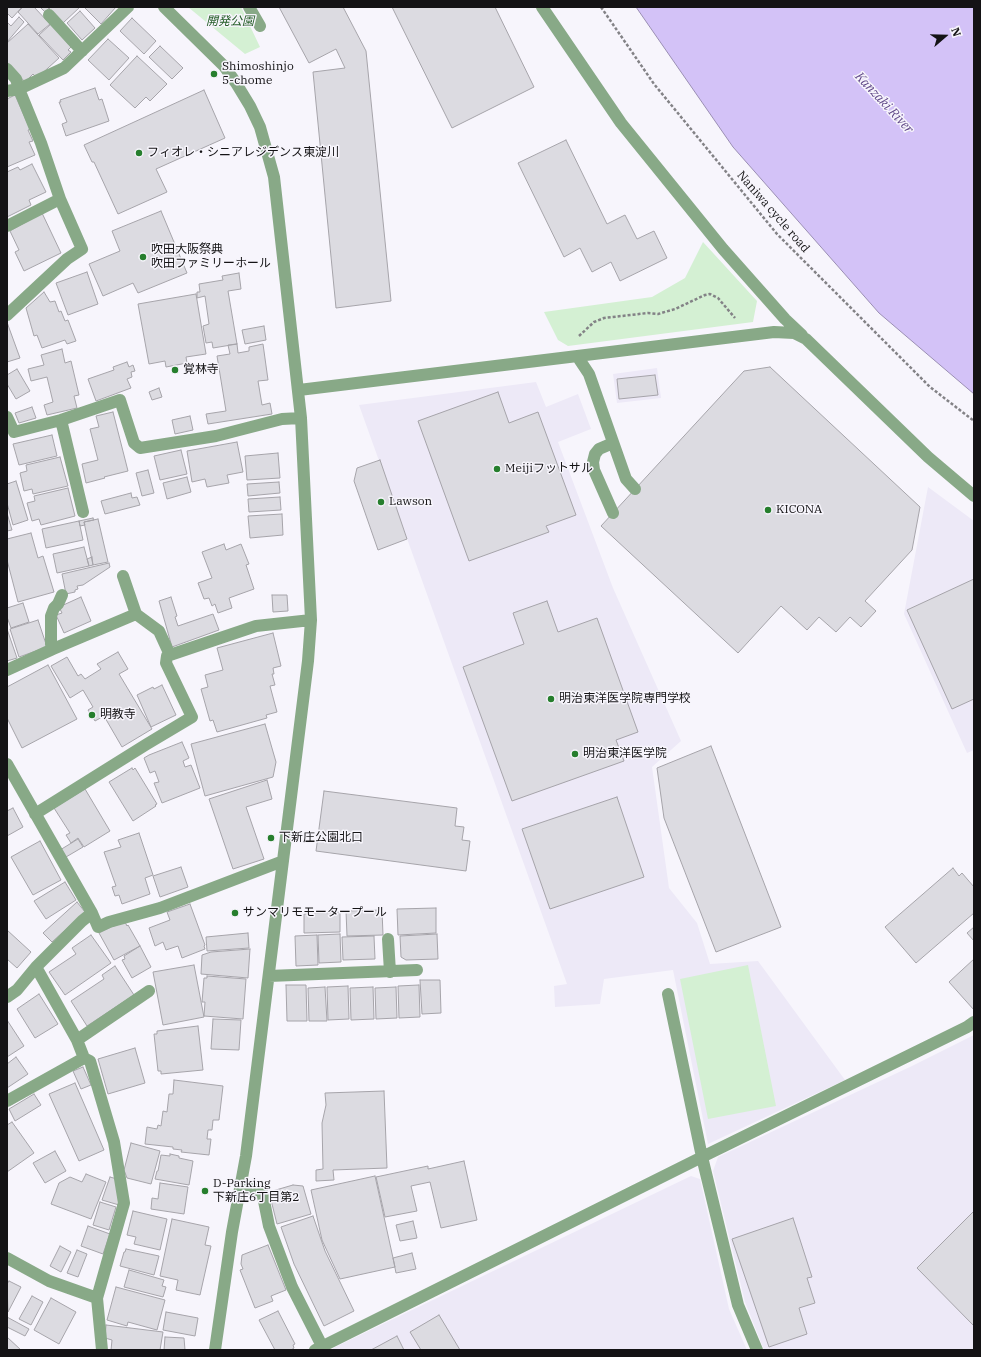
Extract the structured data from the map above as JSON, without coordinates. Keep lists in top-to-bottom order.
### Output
{
  "streets": {
    "path": ["Naniwa cycle road"]
  },
  "water": ["Kanzaki River"],
  "parks": ["開発公園"],
  "places": [
    "Shimoshinjo 5-chome",
    "フィオレ・シニアレジデンス東淀川",
    "吹田大阪祭典 吹田ファミリーホール",
    "覚林寺",
    "Meijiフットサル",
    "Lawson",
    "KICONA",
    "明治東洋医学院専門学校",
    "明教寺",
    "明治東洋医学院",
    "下新庄公園北口",
    "サンマリモモータープール",
    "D-Parking 下新庄6丁目第2"
  ],
  "north": "right"
}
